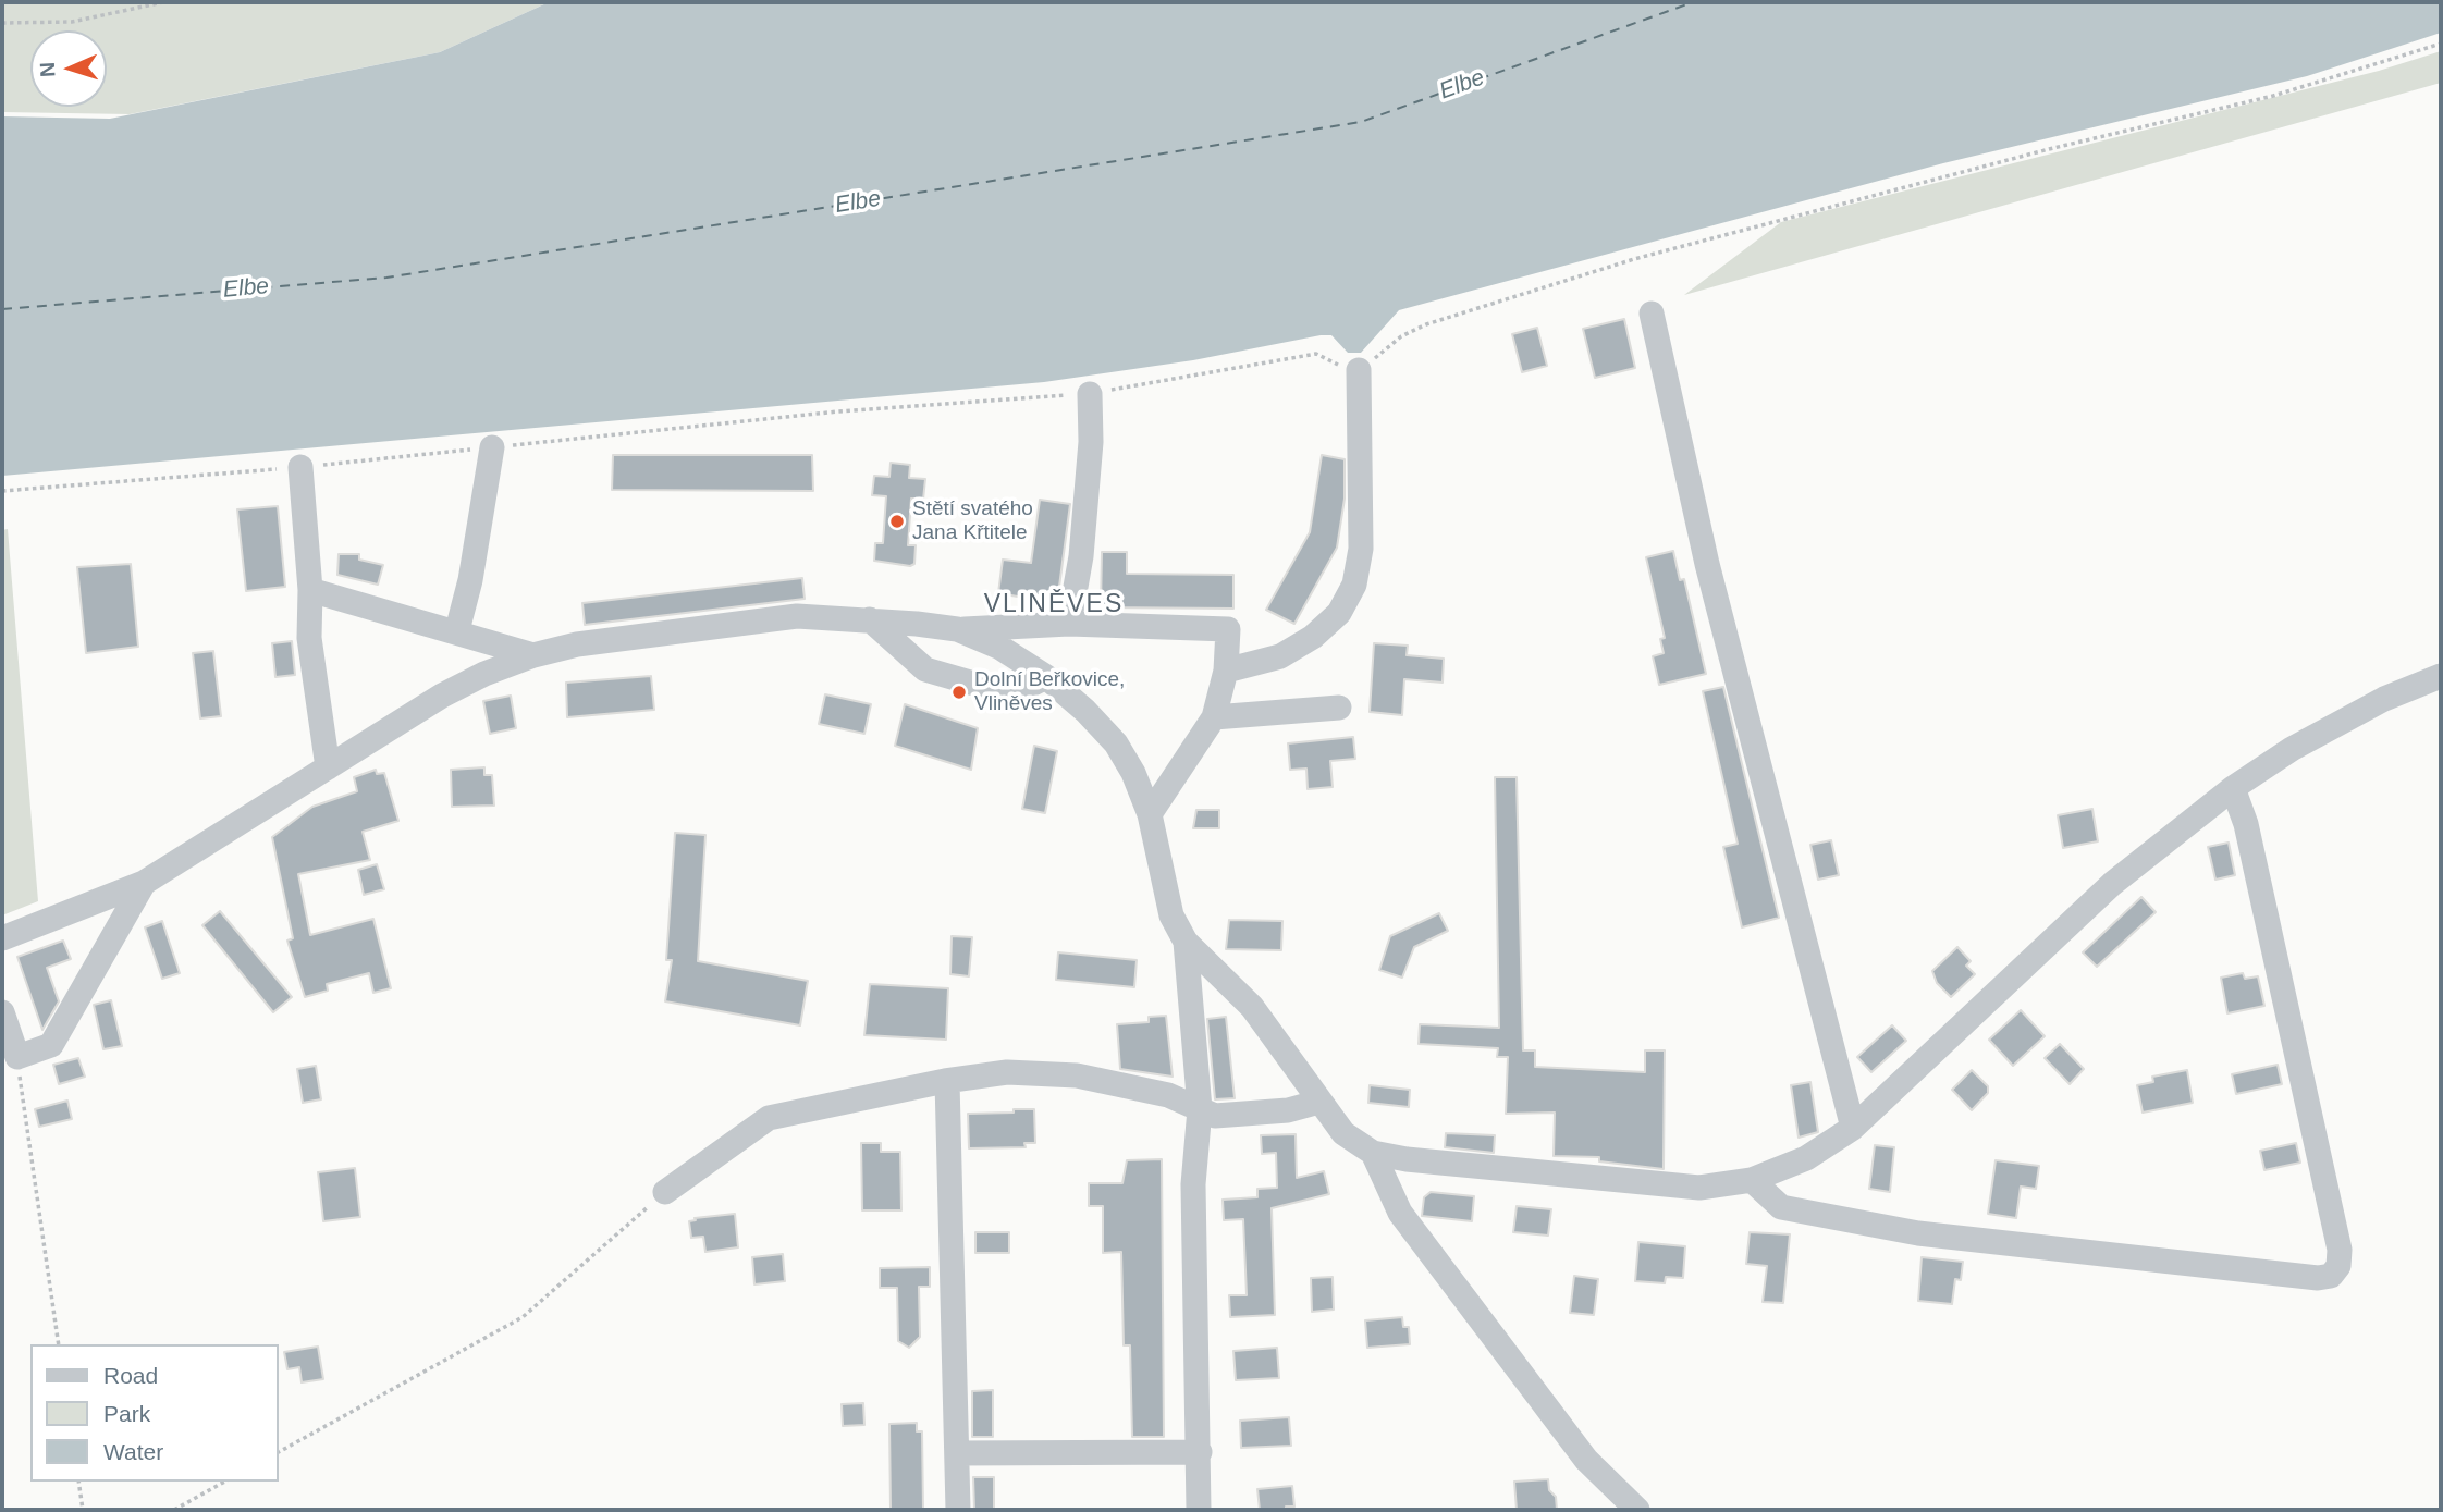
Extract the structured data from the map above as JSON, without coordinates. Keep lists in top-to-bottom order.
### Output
{
  "districts": ["VLINĚVES"],
  "water": ["Elbe"],
  "places": ["Stětí svatého Jana Křtitele", "Dolní Beřkovice, Vliněves"],
  "legend": ["Road", "Park", "Water"],
  "north": "left"
}
